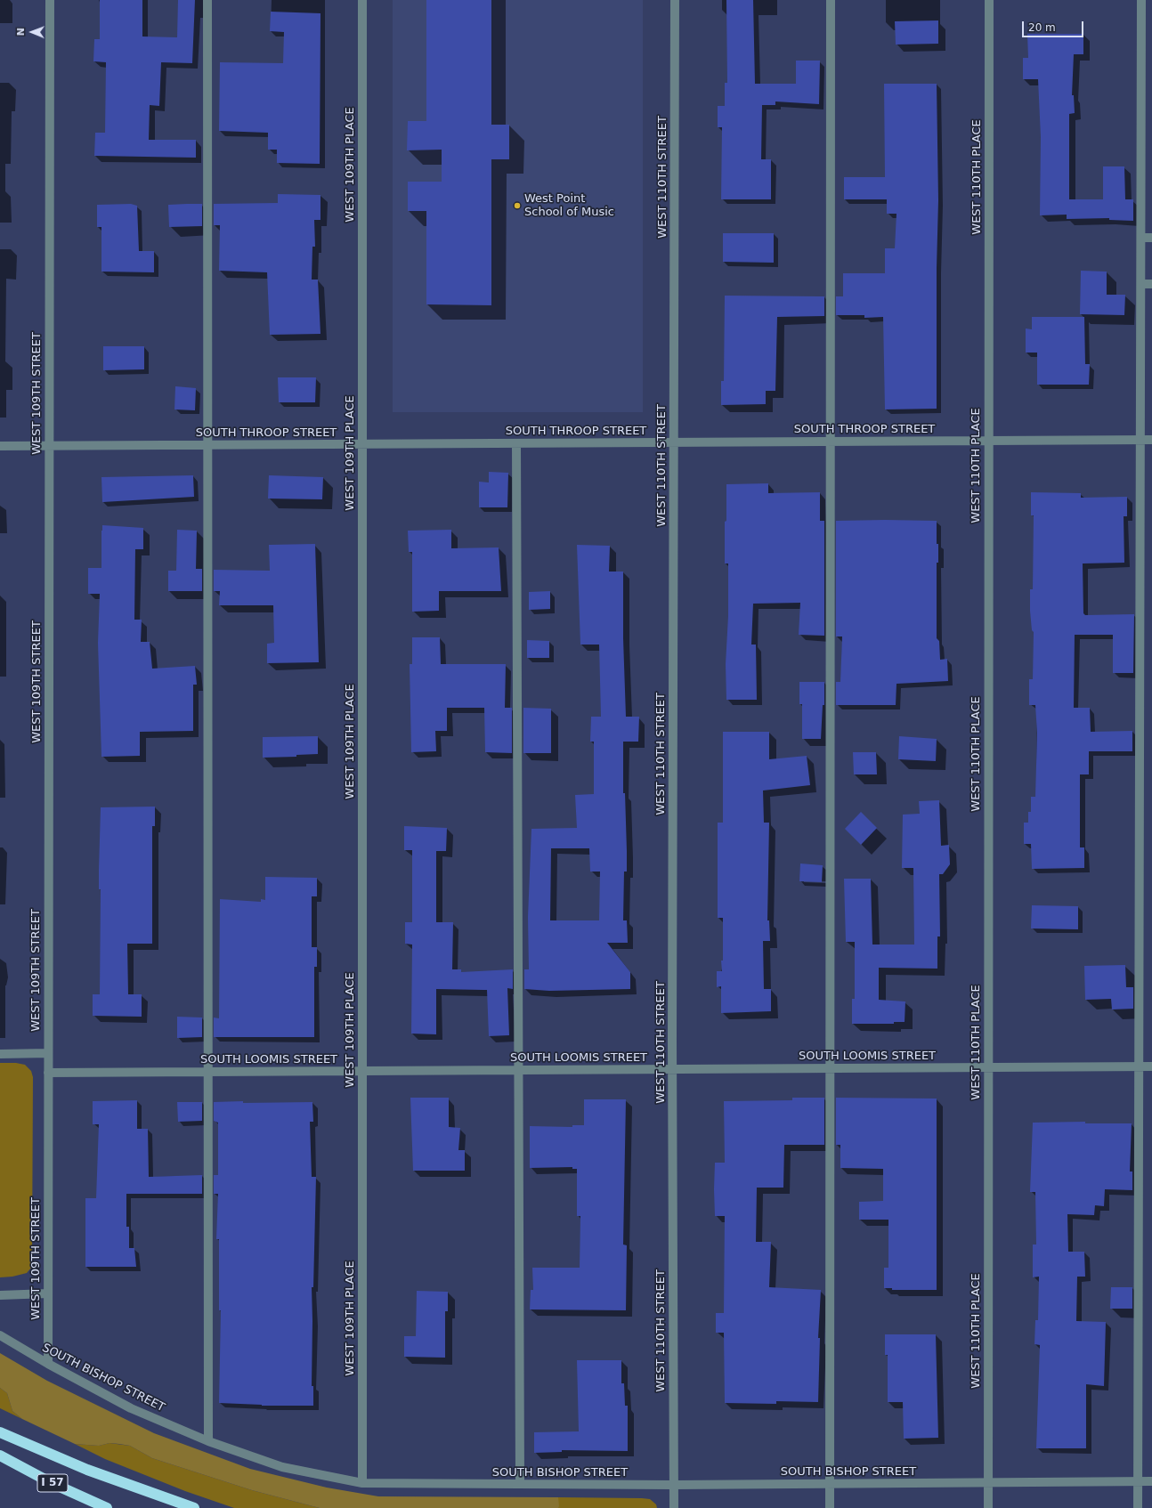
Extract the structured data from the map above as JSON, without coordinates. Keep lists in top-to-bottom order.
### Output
{
  "streets": {
    "highway": ["I 57"],
    "street": [
      "WEST 109TH PLACE",
      "WEST 110TH STREET",
      "WEST 110TH PLACE",
      "WEST 109TH STREET",
      "SOUTH THROOP STREET",
      "SOUTH LOOMIS STREET",
      "SOUTH BISHOP STREET"
    ]
  },
  "crossings": [
    ["WEST 109TH PLACE", "SOUTH THROOP STREET"],
    ["WEST 109TH PLACE", "SOUTH LOOMIS STREET"],
    ["WEST 109TH PLACE", "SOUTH BISHOP STREET"],
    ["WEST 110TH STREET", "SOUTH THROOP STREET"],
    ["WEST 110TH STREET", "SOUTH LOOMIS STREET"],
    ["WEST 110TH STREET", "SOUTH BISHOP STREET"],
    ["WEST 110TH PLACE", "SOUTH THROOP STREET"],
    ["WEST 110TH PLACE", "SOUTH LOOMIS STREET"],
    ["WEST 110TH PLACE", "SOUTH BISHOP STREET"],
    ["WEST 109TH STREET", "SOUTH THROOP STREET"],
    ["WEST 109TH STREET", "SOUTH LOOMIS STREET"],
    ["WEST 109TH STREET", "SOUTH BISHOP STREET"]
  ],
  "places": ["West Point School of Music"],
  "scale_bar": "20 m",
  "north": "left"
}
